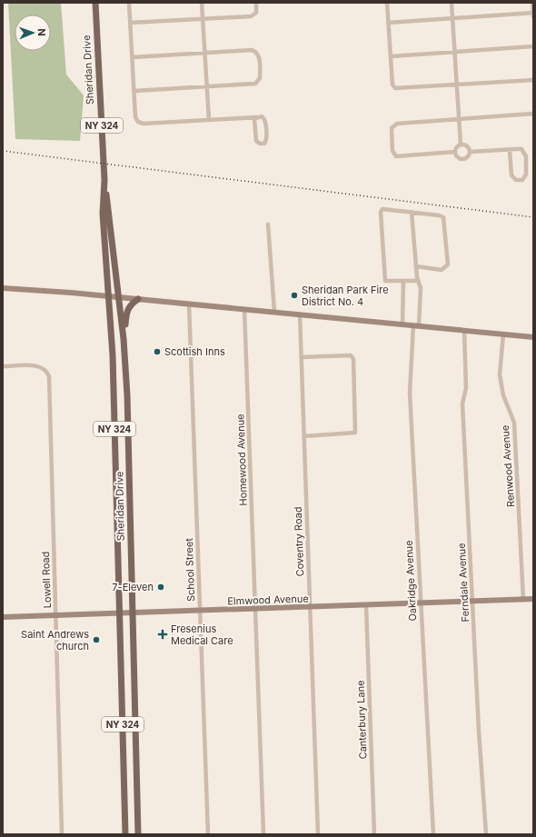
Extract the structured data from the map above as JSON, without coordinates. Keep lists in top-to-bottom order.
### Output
{
  "streets": {
    "main road": ["Sheridan Drive", "NY 324"],
    "street": [
      "Homewood Avenue",
      "Renwood Avenue",
      "Coventry Road",
      "School Street",
      "Lowell Road",
      "Oakridge Avenue",
      "Ferndale Avenue",
      "Elmwood Avenue",
      "Canterbury Lane"
    ]
  },
  "crossings": [
    ["Sheridan Drive", "Elmwood Avenue"],
    ["Homewood Avenue", "Elmwood Avenue"],
    ["Renwood Avenue", "Elmwood Avenue"],
    ["Coventry Road", "Elmwood Avenue"],
    ["School Street", "Elmwood Avenue"],
    ["Lowell Road", "Elmwood Avenue"],
    ["Oakridge Avenue", "Elmwood Avenue"],
    ["Ferndale Avenue", "Elmwood Avenue"],
    ["Elmwood Avenue", "Canterbury Lane"]
  ],
  "places": {
    "other": [
      "Sheridan Park Fire District No. 4",
      "Scottish Inns",
      "7-Eleven",
      "Saint Andrews church"
    ],
    "health": ["Fresenius Medical Care"]
  },
  "north": "right"
}
